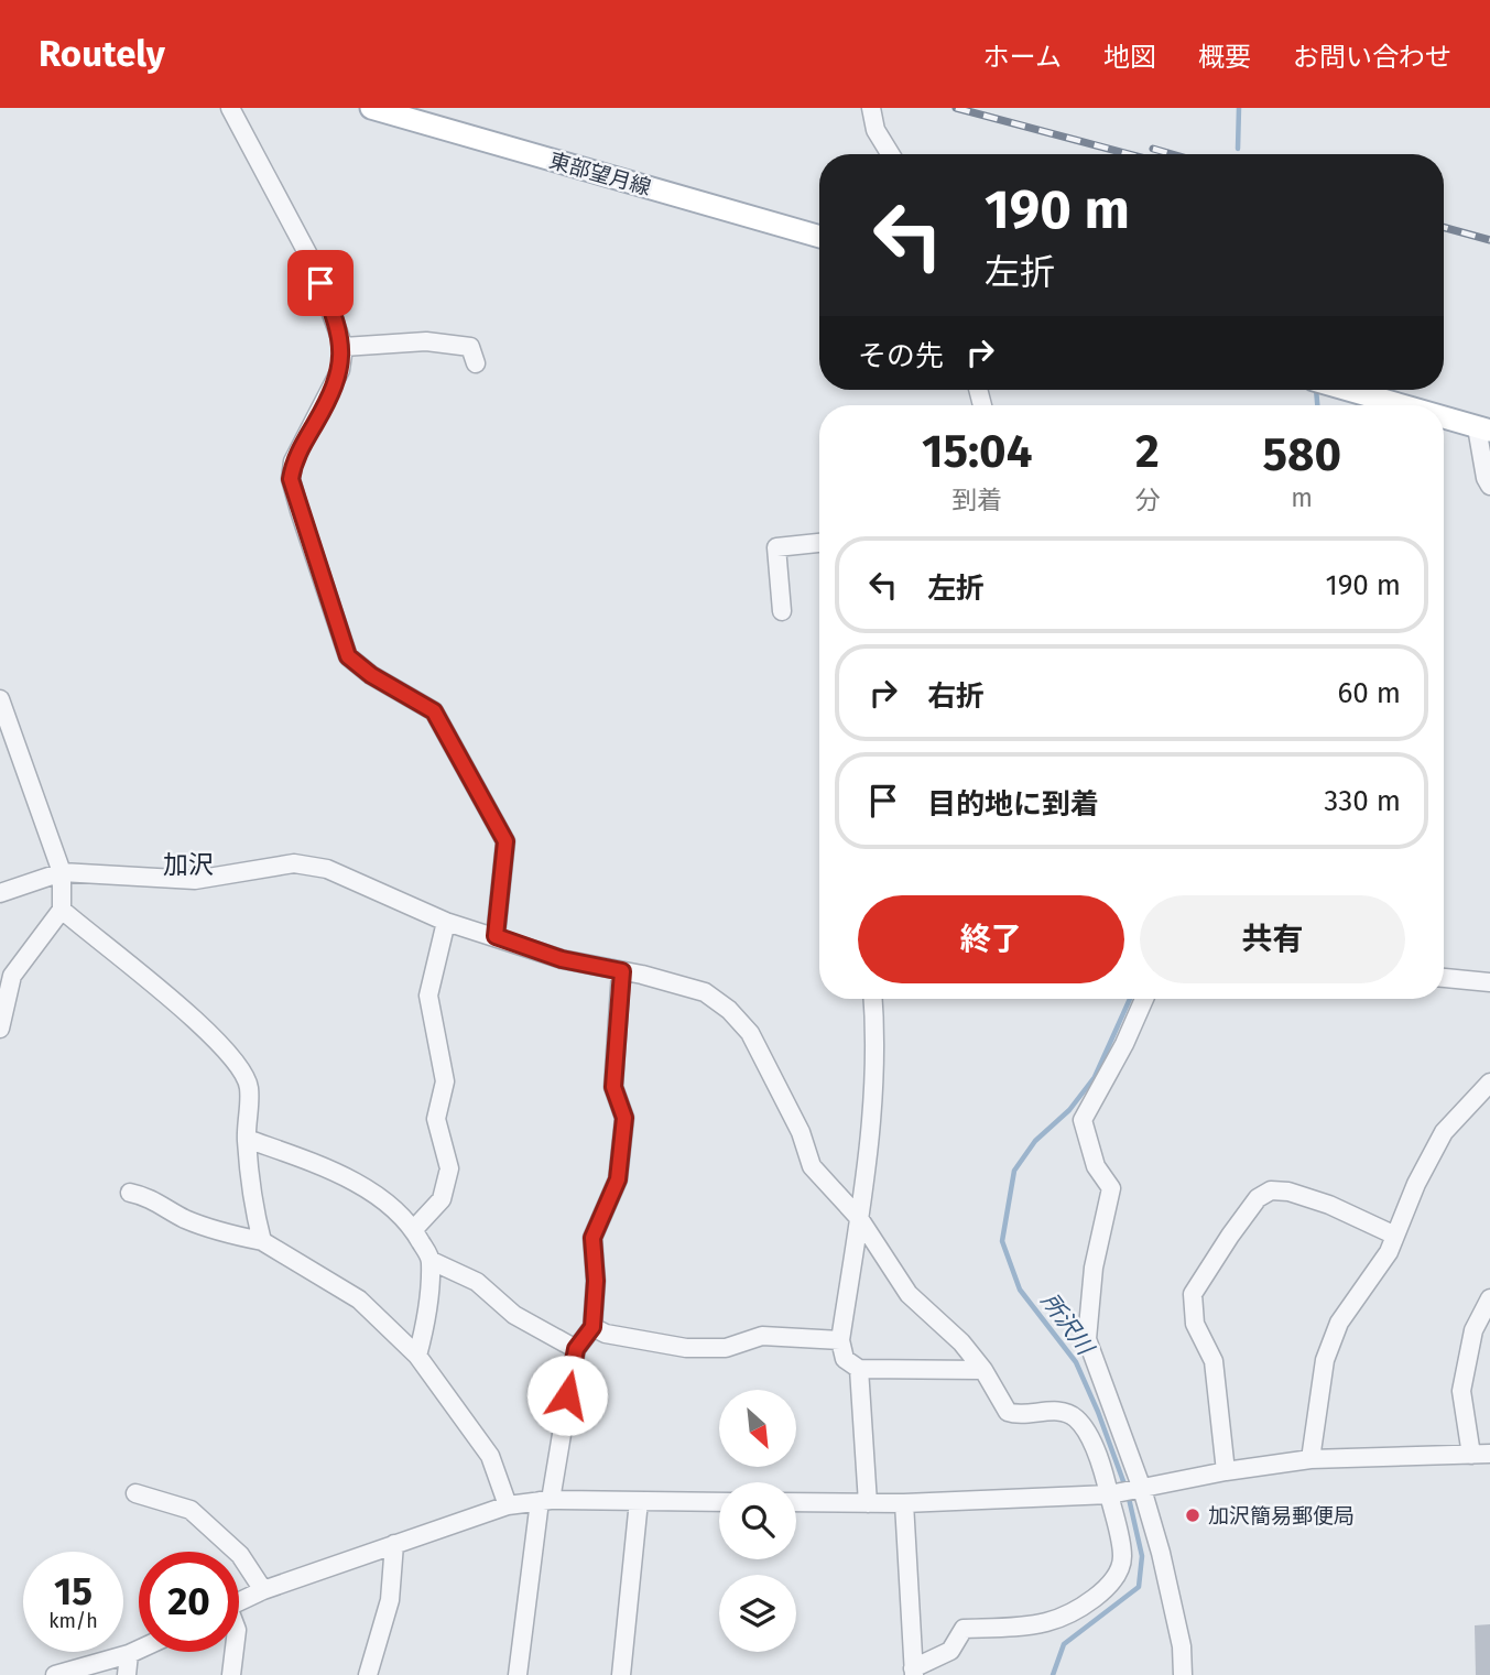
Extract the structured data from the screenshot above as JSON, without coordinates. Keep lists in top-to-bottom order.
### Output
{
  "streets": {
    "main road": ["東部望月線"]
  },
  "districts": ["加沢"],
  "water": ["所沢川"],
  "places": ["加沢簡易郵便局"],
  "north": "bottom right",
  "page": {
    "header": "Routely",
    "nav": [
      "ホーム",
      "地図",
      "概要",
      "お問い合わせ"
    ],
    "turn": ["190 m", "左折"],
    "then": "その先",
    "eta": [
      "15:04",
      "到着",
      "2",
      "分",
      "580",
      "m"
    ],
    "list": [
      {
        "name": "左折",
        "value": "190 m"
      },
      {
        "name": "右折",
        "value": "60 m"
      },
      {
        "name": "目的地に到着",
        "value": "330 m"
      }
    ],
    "buttons": ["終了", "共有"],
    "speed": "15 km/h",
    "limit": "20"
  }
}
